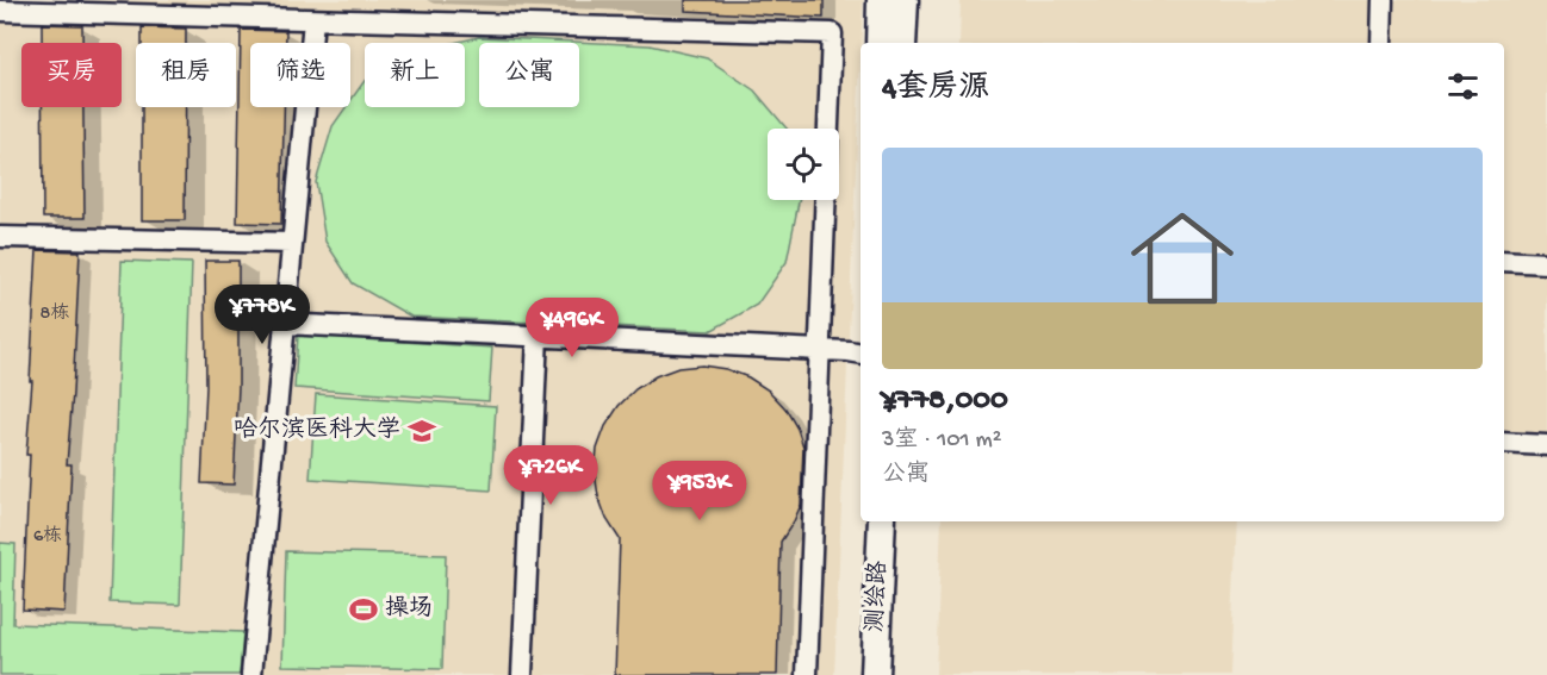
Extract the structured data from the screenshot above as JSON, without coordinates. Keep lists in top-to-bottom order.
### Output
{
  "streets": {
    "main road": ["测绘路"]
  },
  "places": {
    "school or university": ["哈尔滨医科大学"],
    "sports": ["操场"]
  },
  "house_numbers": ["8栋", "6栋"],
  "page": {
    "chip": [
      "买房",
      "租房",
      "筛选",
      "新上",
      "公寓"
    ],
    "heading": "4套房源",
    "list": [
      {
        "name": "¥778,000",
        "note": "3室 · 101 m² · 公寓"
      }
    ],
    "price": [
      "¥778K",
      "¥496K",
      "¥726K",
      "¥953K"
    ]
  }
}
